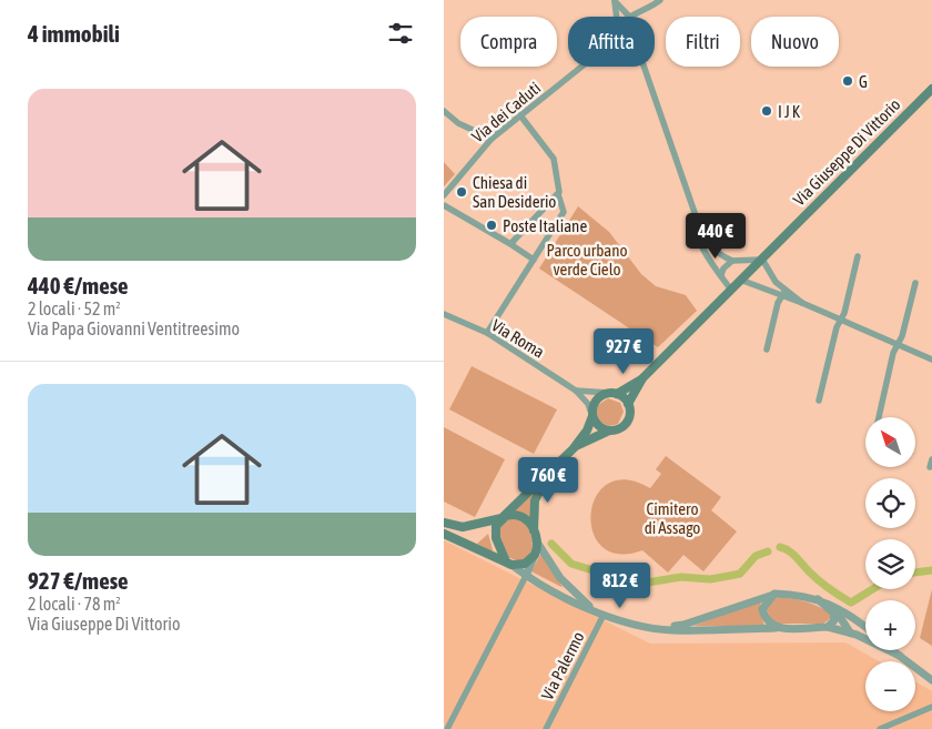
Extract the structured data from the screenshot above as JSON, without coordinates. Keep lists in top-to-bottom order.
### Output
{
  "streets": {
    "main road": ["Via Giuseppe Di Vittorio"],
    "street": ["Via dei Caduti", "Via Roma", "Via Palermo"]
  },
  "crossings": [
    ["Via Giuseppe Di Vittorio", "Via Roma"]
  ],
  "parks": ["Parco urbano verde Cielo", "Cimitero di Assago"],
  "places": [
    "G",
    "I J K",
    "Chiesa di San Desiderio",
    "Poste Italiane"
  ],
  "north": "top left",
  "page": {
    "heading": "4 immobili",
    "chip": [
      "Compra",
      "Affitta",
      "Filtri",
      "Nuovo"
    ],
    "list": [
      {
        "name": "440 €/mese",
        "note": "2 locali · 52 m² · Via Papa Giovanni Ventitreesimo"
      },
      {
        "name": "927 €/mese",
        "note": "2 locali · 78 m² · Via Giuseppe Di Vittorio"
      }
    ],
    "price": [
      "440 €",
      "927 €",
      "760 €",
      "812 €"
    ],
    "map_buttons": ["+", "−"]
  }
}
